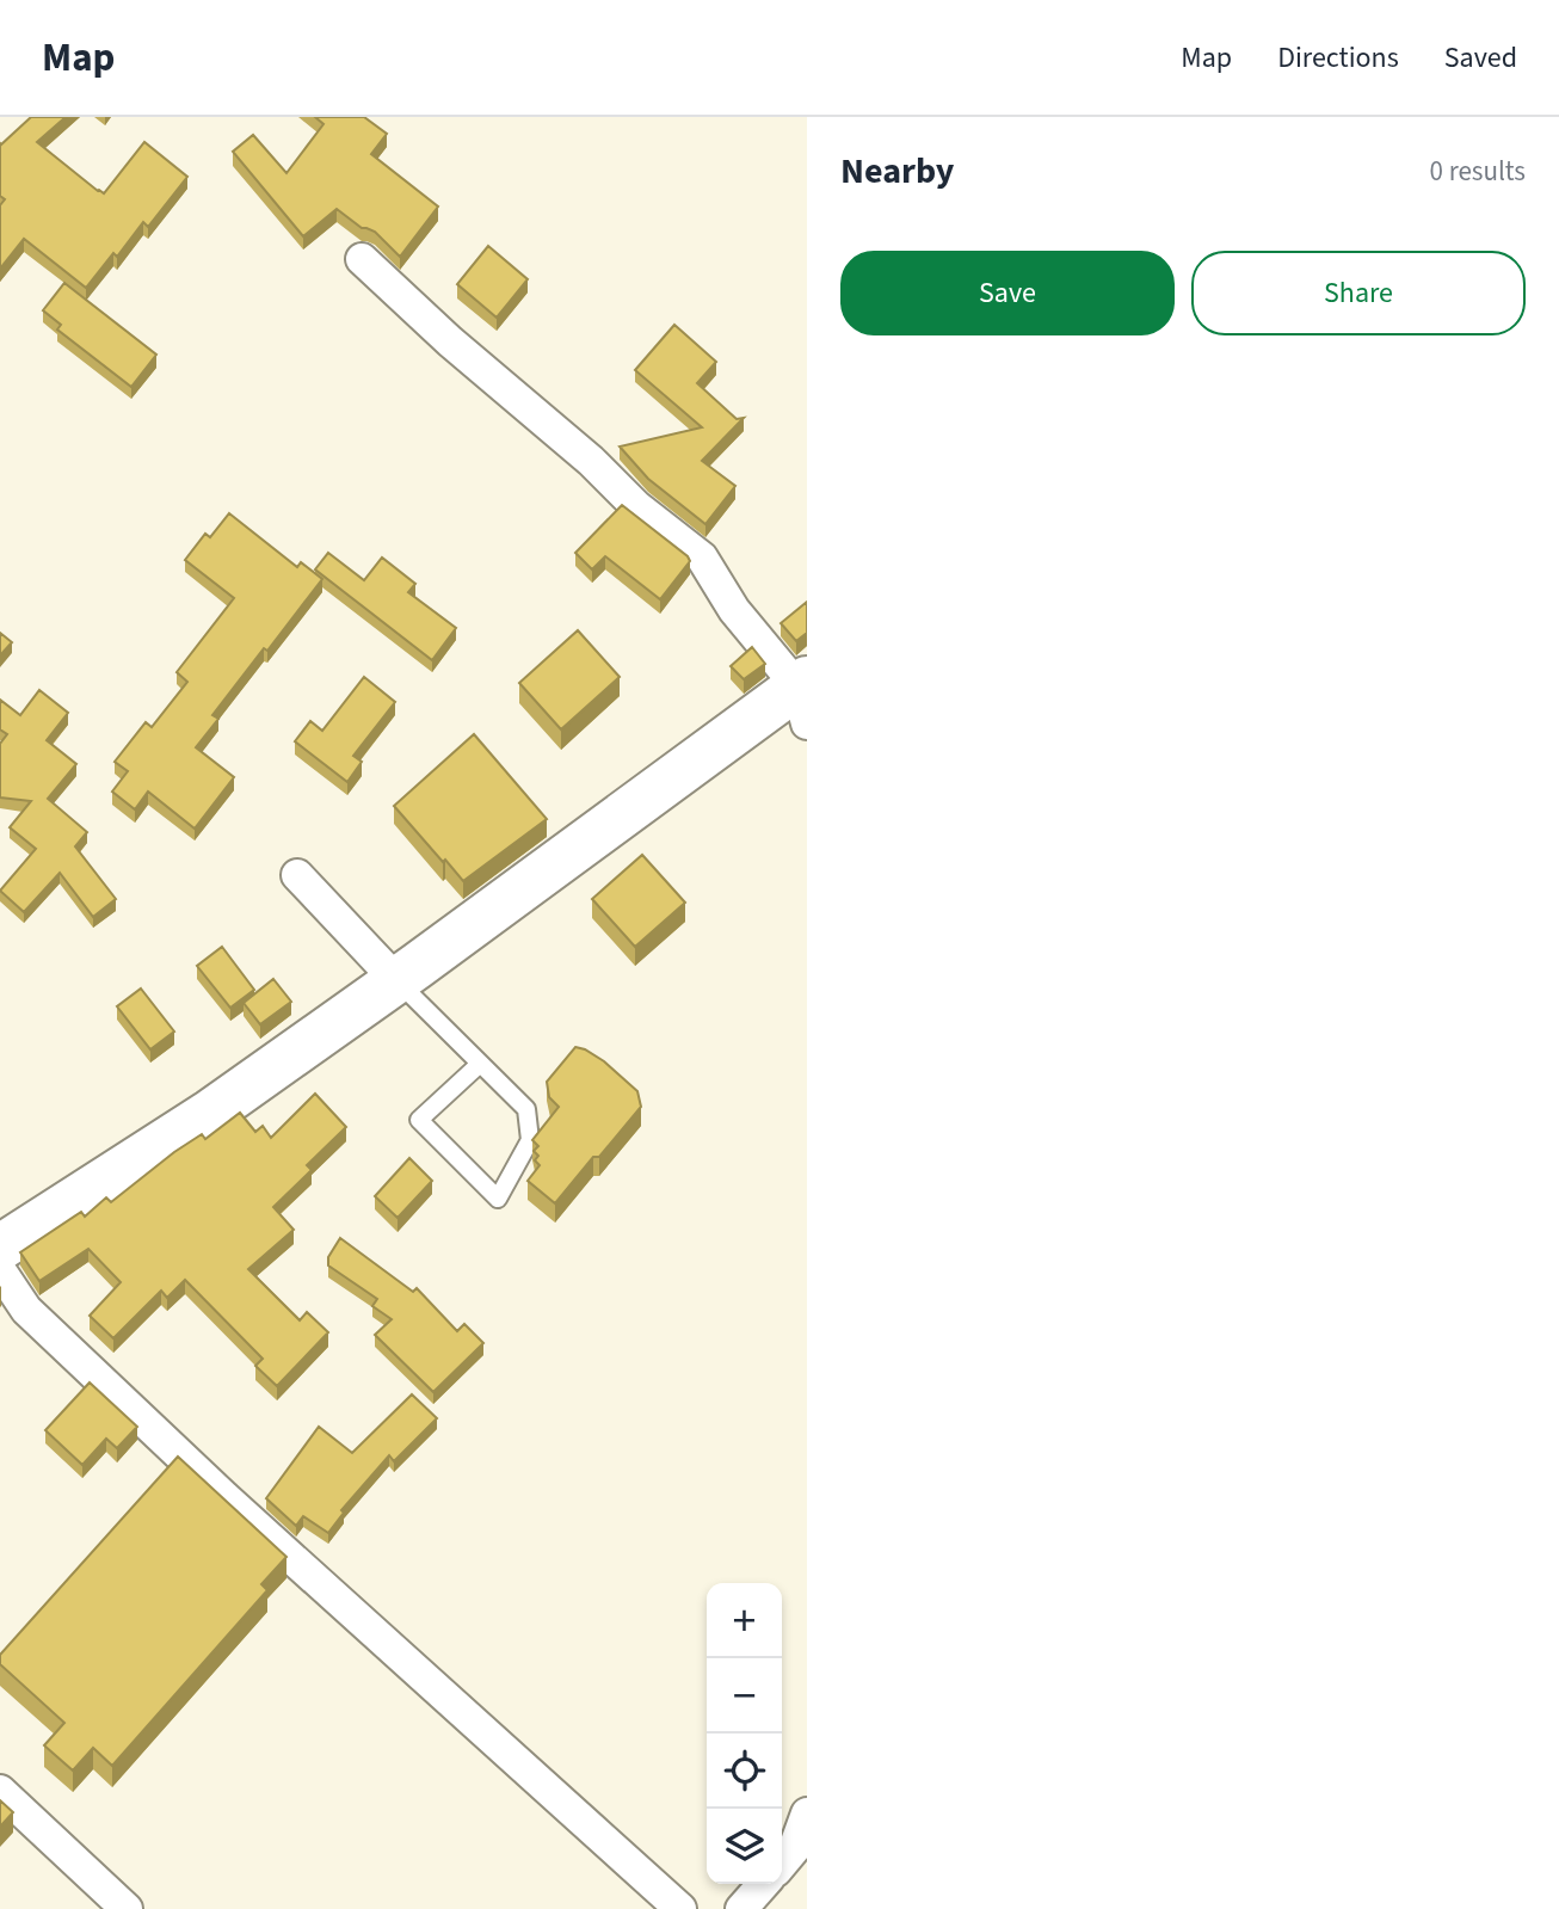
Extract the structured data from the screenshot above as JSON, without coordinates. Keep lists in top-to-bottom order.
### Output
{
  "page": {
    "header": "Map",
    "nav": ["Map", "Directions", "Saved"],
    "heading": ["Nearby", "0 results"],
    "buttons": ["Save", "Share"],
    "map_buttons": ["+", "−"]
  }
}
